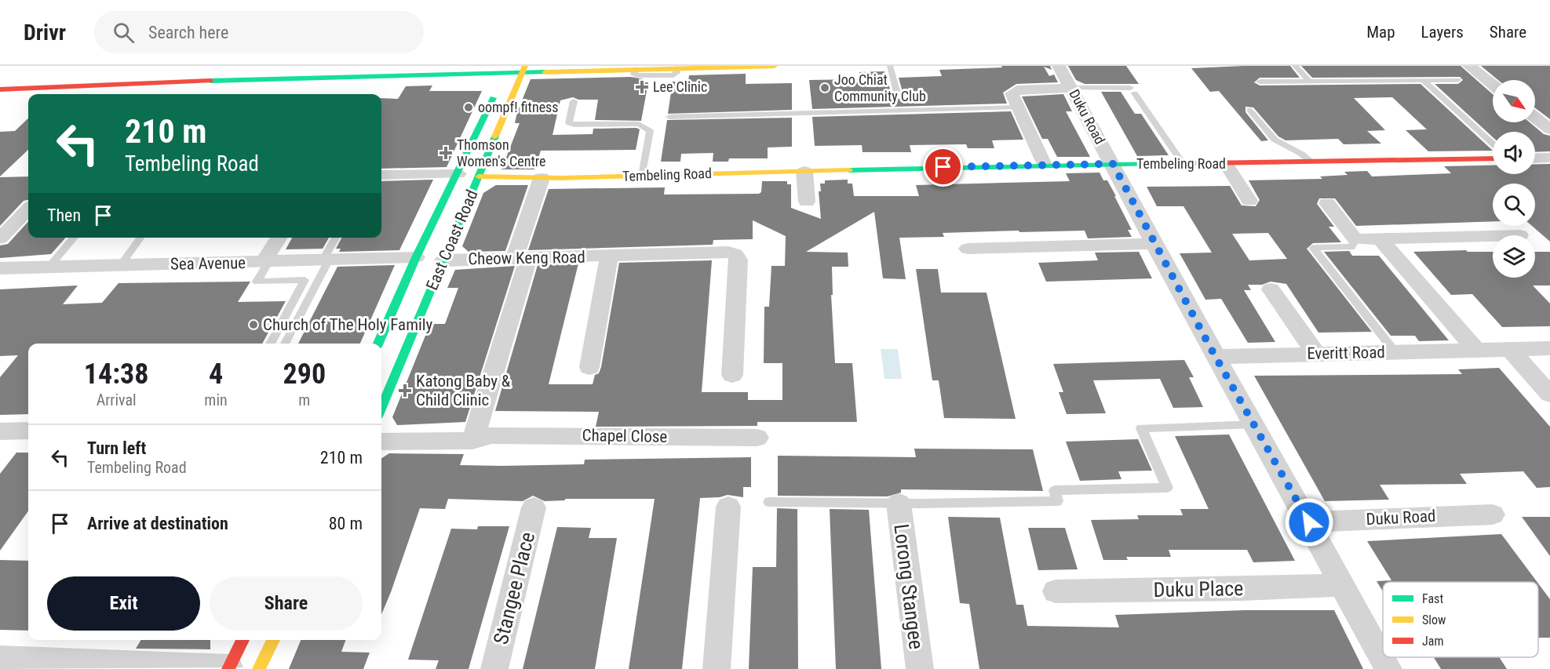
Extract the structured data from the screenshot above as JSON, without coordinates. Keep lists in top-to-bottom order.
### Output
{
  "streets": {
    "street": [
      "Duku Road",
      "Tembeling Road",
      "East Coast Road",
      "Cheow Keng Road",
      "Sea Avenue",
      "Everitt Road",
      "Chapel Close",
      "Lorong Stangee",
      "Stangee Place",
      "Duku Place"
    ]
  },
  "crossings": [
    ["Duku Road", "Tembeling Road"],
    ["Duku Road", "Everitt Road"],
    ["Duku Road", "Duku Place"],
    ["Tembeling Road", "East Coast Road"],
    ["East Coast Road", "Cheow Keng Road"],
    ["East Coast Road", "Sea Avenue"]
  ],
  "places": {
    "health": ["Lee Clinic", "Thomson Women's Centre", "Katong Baby & Child Clinic"],
    "other": ["Joo Chiat Community Club", "oompf! fitness", "Church of The Holy Family"]
  },
  "legend": ["Fast", "Slow", "Jam"],
  "north": "bottom right",
  "page": {
    "header": "Drivr",
    "search": "Search here",
    "nav": ["Map", "Layers", "Share"],
    "turn": ["210 m", "Tembeling Road"],
    "then": "Then",
    "eta": [
      "14:38",
      "Arrival",
      "4",
      "min",
      "290",
      "m"
    ],
    "list": [
      {
        "name": "Turn left",
        "note": "Tembeling Road",
        "value": "210 m"
      },
      {
        "name": "Arrive at destination",
        "value": "80 m"
      }
    ],
    "buttons": ["Exit", "Share"]
  }
}
